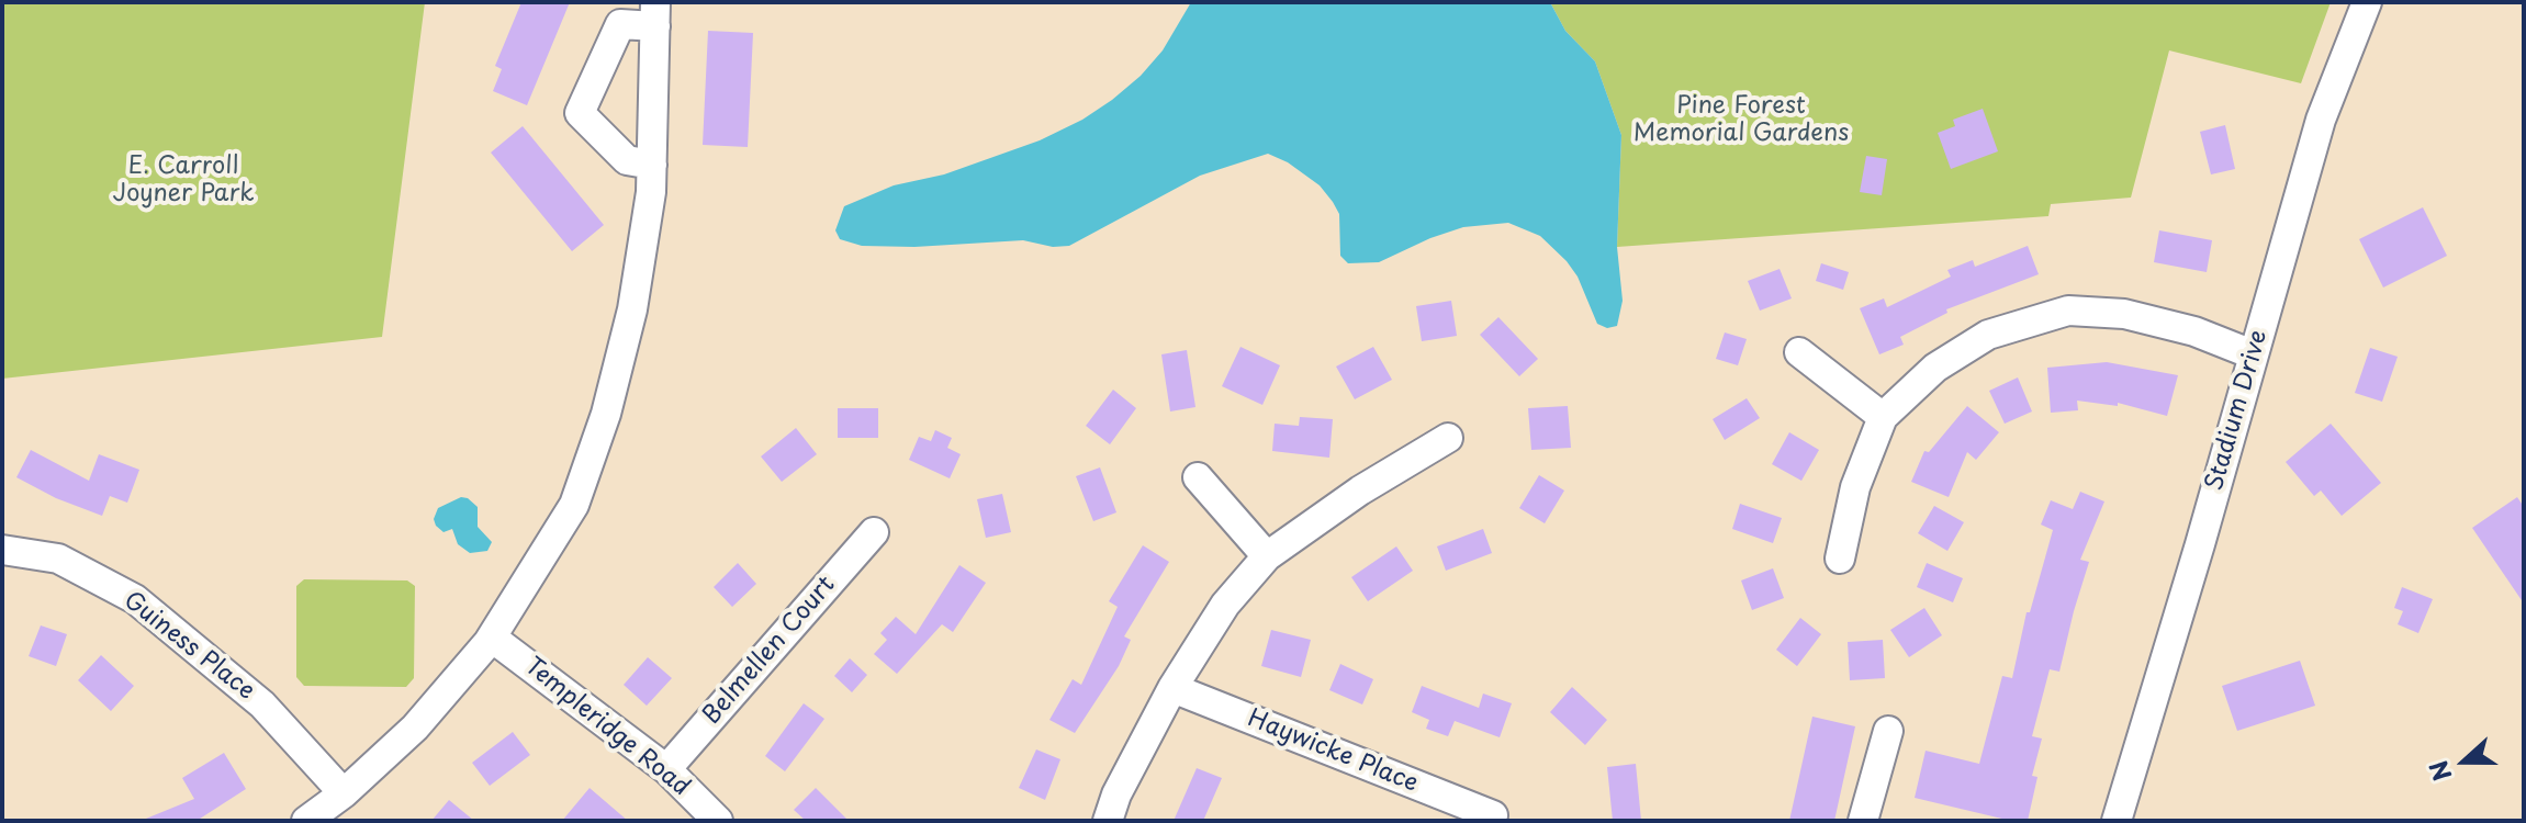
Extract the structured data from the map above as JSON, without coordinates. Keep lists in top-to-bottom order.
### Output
{
  "streets": {
    "street": [
      "Stadium Drive",
      "Guiness Place",
      "Belmellen Court",
      "Templeridge Road",
      "Haywicke Place"
    ]
  },
  "crossings": [
    ["Belmellen Court", "Templeridge Road"]
  ],
  "parks": ["Pine Forest Memorial Gardens", "E. Carroll Joyner Park"],
  "north": "left"
}
